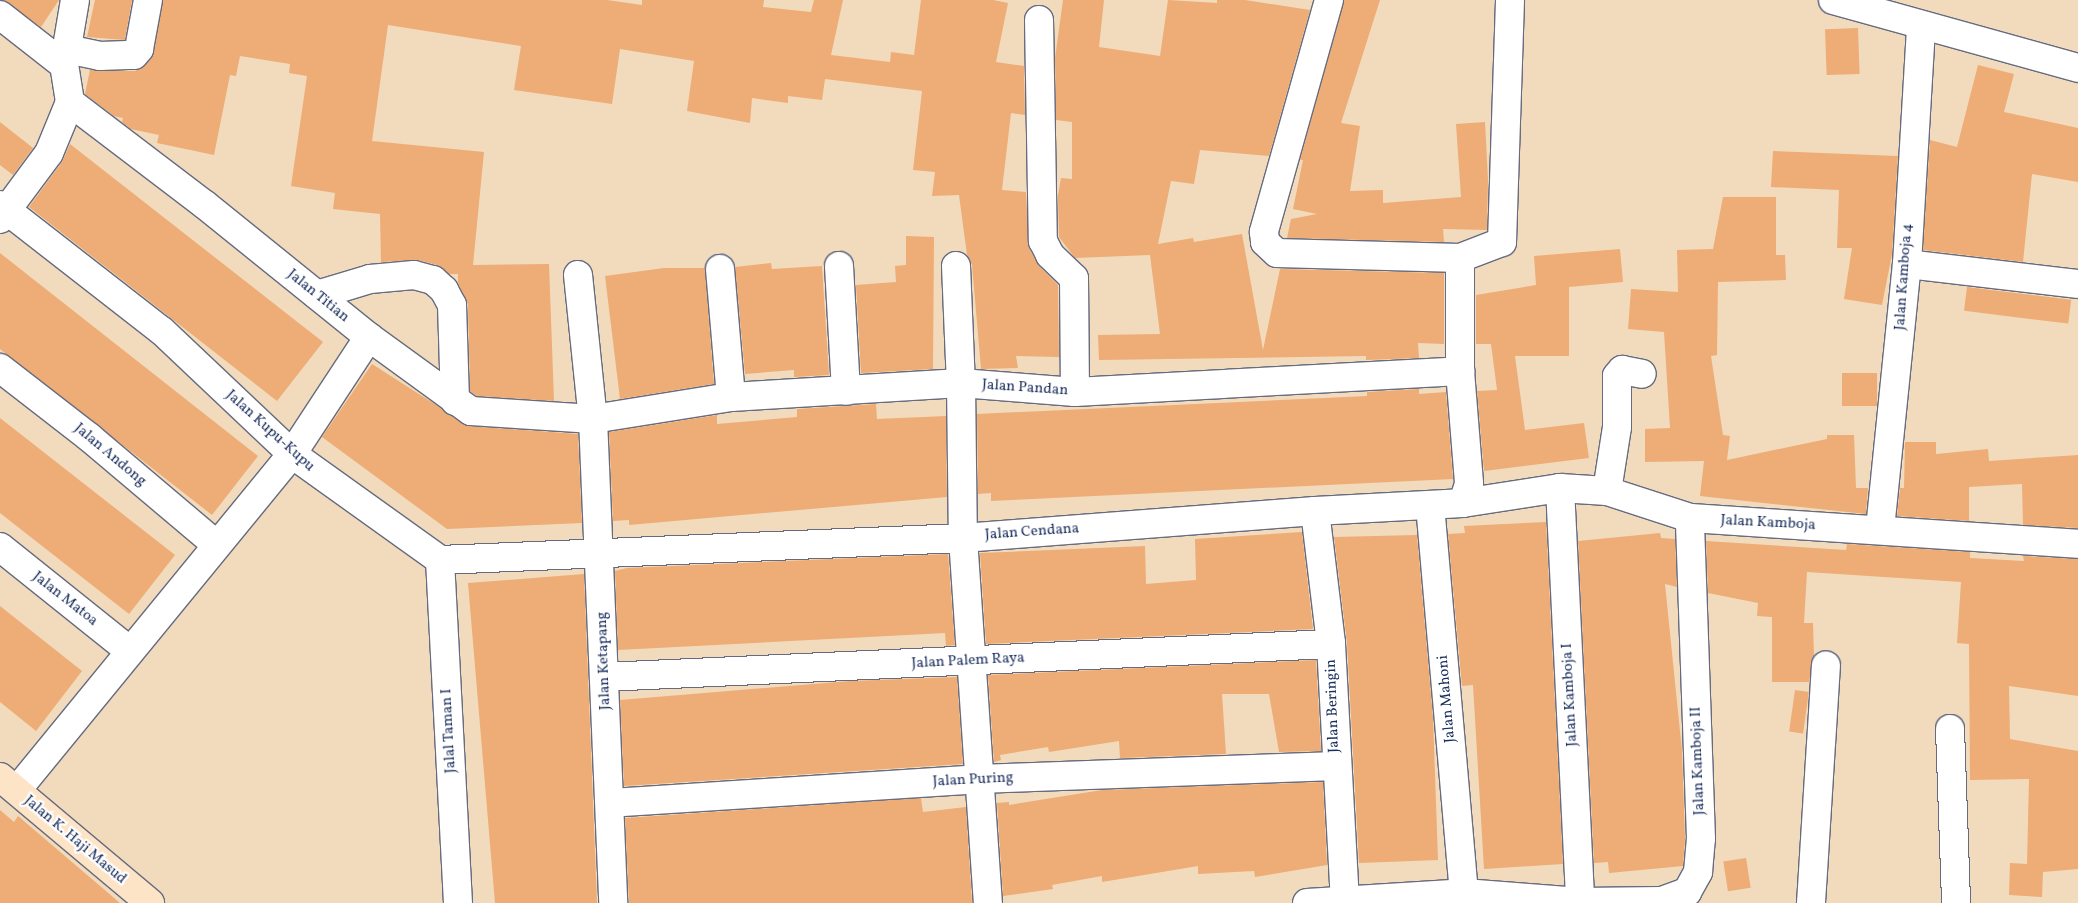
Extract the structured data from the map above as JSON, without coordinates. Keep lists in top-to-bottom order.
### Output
{
  "streets": {
    "street": [
      "Jalan Kamboja 4",
      "Jalan Titian",
      "Jalan Pandan",
      "Jalan Kupu-Kupu",
      "Jalan Andong",
      "Jalan Kamboja",
      "Jalan Cendana",
      "Jalan Matoa",
      "Jalan Ketapang",
      "Jalan Palem Raya",
      "Jalan Kamboja I",
      "Jalan Mahoni",
      "Jalan Beringin",
      "Jalal Taman I",
      "Jalan Kamboja II",
      "Jalan Puring",
      "Jalan K. Haji Masud"
    ]
  },
  "crossings": [
    ["Jalan Kamboja 4", "Jalan Kamboja"],
    ["Jalan Titian", "Jalan Pandan"],
    ["Jalan Titian", "Jalan Ketapang"],
    ["Jalan Pandan", "Jalan Ketapang"],
    ["Jalan Kupu-Kupu", "Jalal Taman I"],
    ["Jalan Kamboja", "Jalan Cendana"],
    ["Jalan Kamboja", "Jalan Kamboja I"],
    ["Jalan Kamboja", "Jalan Kamboja II"],
    ["Jalan Cendana", "Jalan Ketapang"],
    ["Jalan Cendana", "Jalan Mahoni"],
    ["Jalan Cendana", "Jalan Beringin"],
    ["Jalan Ketapang", "Jalan Palem Raya"],
    ["Jalan Ketapang", "Jalan Puring"],
    ["Jalan Palem Raya", "Jalan Beringin"],
    ["Jalan Kamboja I", "Jalan Kamboja II"],
    ["Jalan Mahoni", "Jalan Kamboja II"],
    ["Jalan Beringin", "Jalan Kamboja II"],
    ["Jalan Beringin", "Jalan Puring"]
  ]
}
